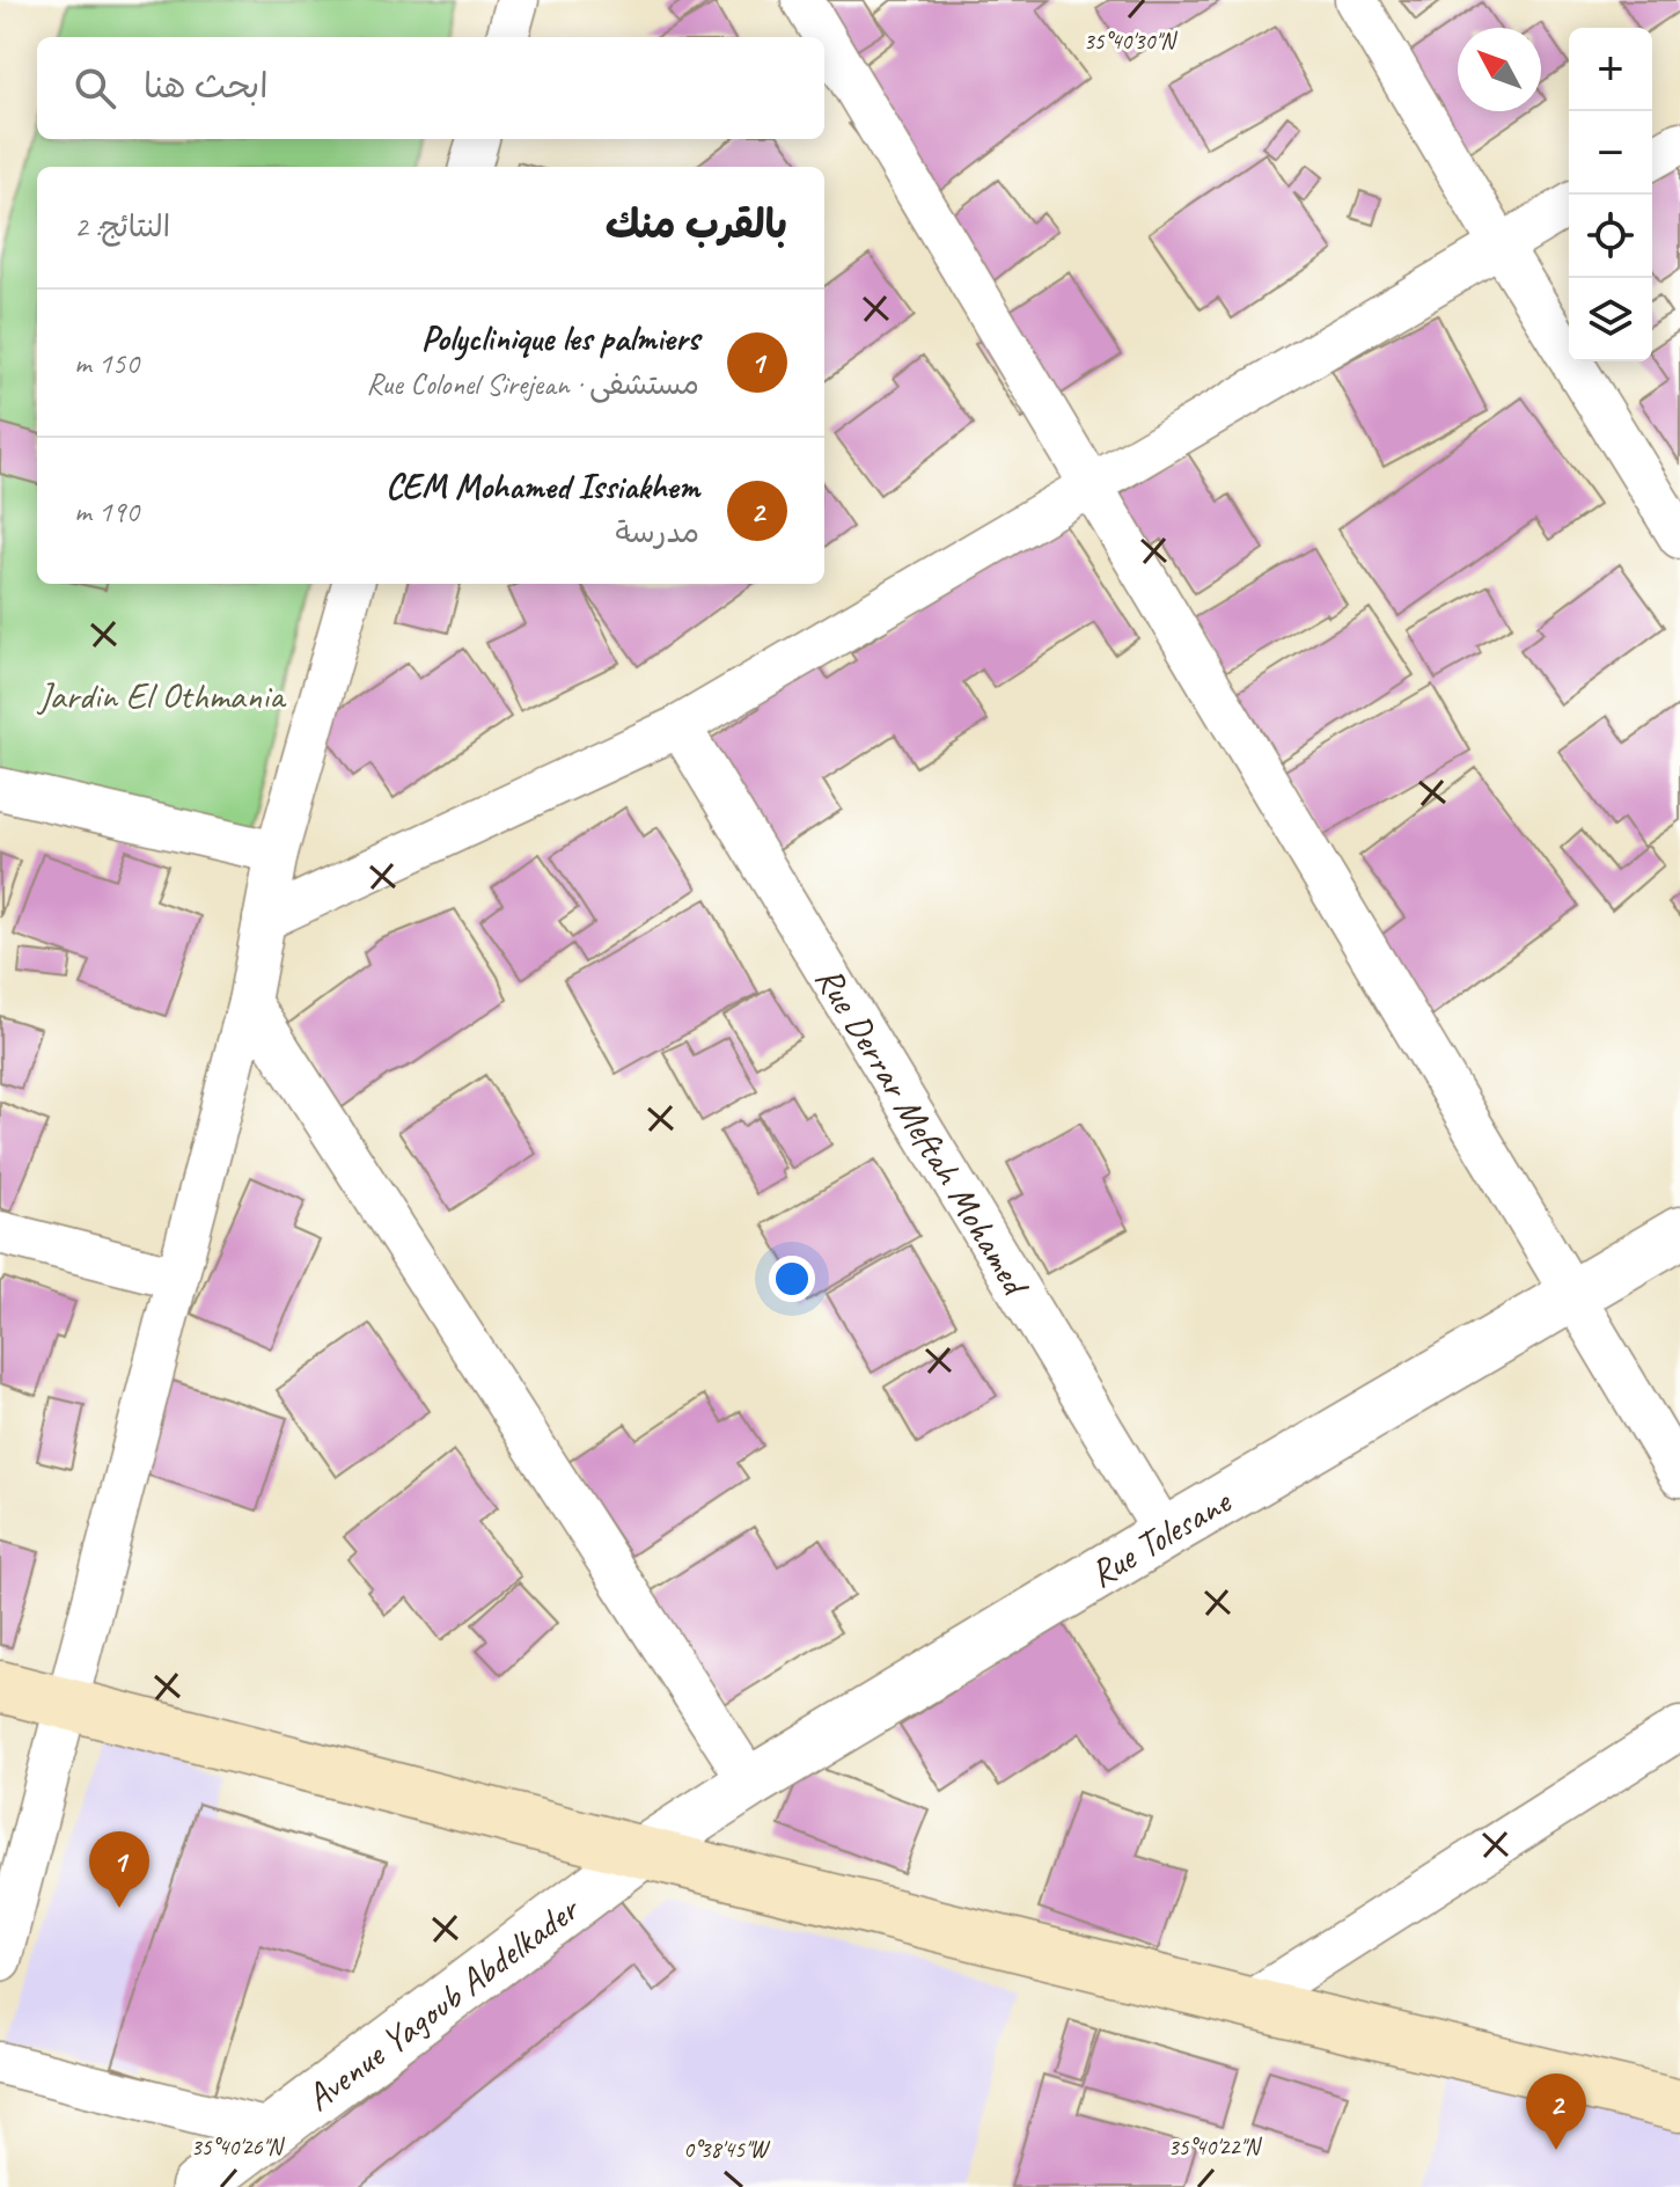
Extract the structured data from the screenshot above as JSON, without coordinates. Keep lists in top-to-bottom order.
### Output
{
  "streets": {
    "street": ["Rue Derrar Meftah Mohamed", "Rue Tolesane", "Avenue Yagoub Abdelkader"]
  },
  "crossings": [
    ["Rue Derrar Meftah Mohamed", "Rue Tolesane"],
    ["Rue Tolesane", "Avenue Yagoub Abdelkader"]
  ],
  "parks": ["Jardin El Othmania"],
  "north": "top left",
  "page": {
    "map_buttons": ["+", "−"],
    "search": "ابحث هنا",
    "heading": ["بالقرب منك", "النتائج: 2"],
    "list": [
      {
        "mark": "1",
        "name": "Polyclinique les palmiers",
        "note": "مستشفى · Rue Colonel Sirejean",
        "value": "150 m"
      },
      {
        "mark": "2",
        "name": "CEM Mohamed Issiakhem",
        "note": "مدرسة",
        "value": "190 m"
      }
    ],
    "pins": ["1", "2"]
  },
  "coordinates": [
    "35°40'30\"N",
    "35°40'26\"N",
    "35°40'22\"N",
    "0°38'45\"W"
  ]
}
